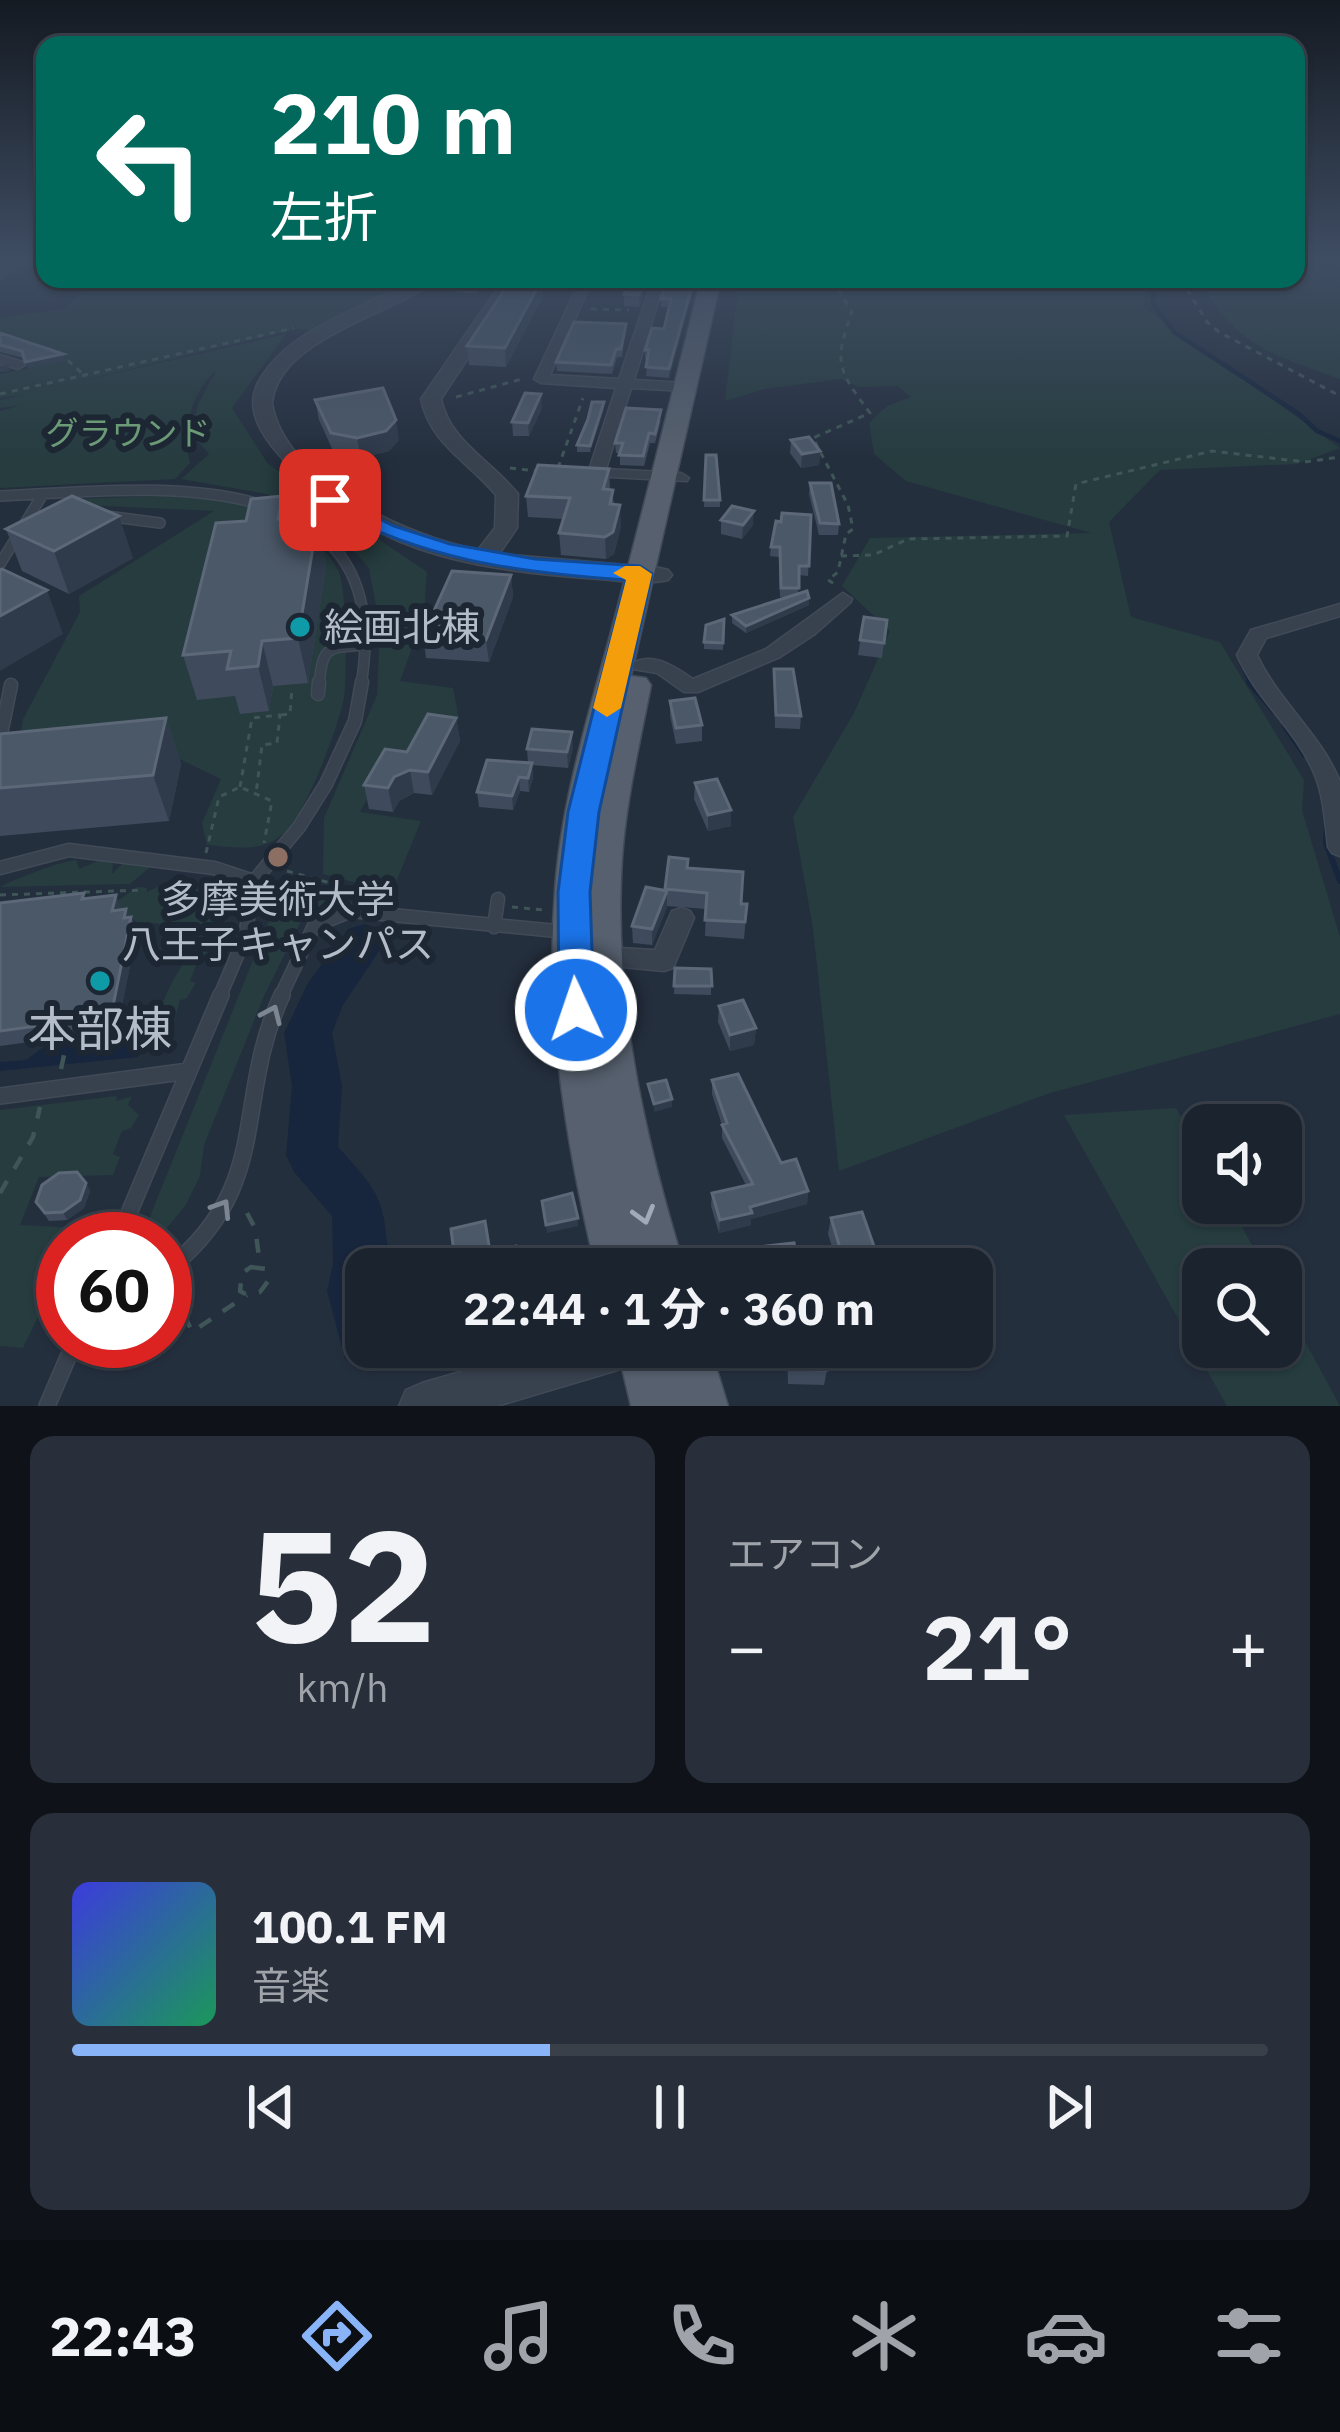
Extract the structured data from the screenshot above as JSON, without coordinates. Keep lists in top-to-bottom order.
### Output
{
  "parks": ["グラウンド"],
  "places": ["絵画北棟", "多摩美術大学 八王子キャンパス", "本部棟"],
  "page": {
    "turn": ["210 m", "左折"],
    "limit": "60",
    "trip": "22:44 · 1 分 · 360 m",
    "tile": [
      ["52", "km/h"],
      "エアコン"
    ],
    "heat": ["−", "21°", "+"],
    "song": ["100.1 FM", "音楽"],
    "tabs": "22:43"
  }
}
